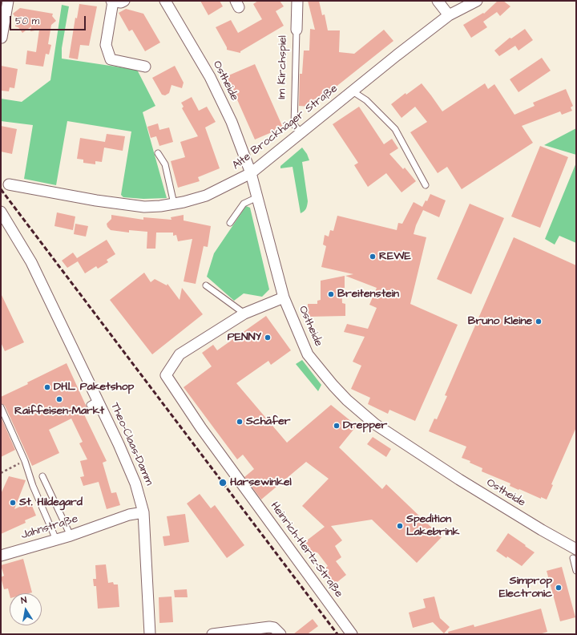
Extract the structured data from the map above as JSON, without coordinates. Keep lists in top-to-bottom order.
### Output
{
  "streets": {
    "street": [
      "Im Kirchspiel",
      "Ostheide",
      "Alte Brockhäger Straße",
      "Theo-Claas-Damm",
      "Jahnstraße",
      "Heinrich-Hertz-Straße"
    ]
  },
  "crossings": [
    ["Im Kirchspiel", "Alte Brockhäger Straße"],
    ["Ostheide", "Alte Brockhäger Straße"],
    ["Ostheide", "Heinrich-Hertz-Straße"],
    ["Theo-Claas-Damm", "Jahnstraße"]
  ],
  "places": [
    "REWE",
    "Breitenstein",
    "Bruno Kleine",
    "PENNY",
    "DHL Paketshop",
    "Raiffeisen-Markt",
    "Schäfer",
    "Drepper",
    "Harsewinkel",
    "St. Hildegard",
    "Spedition Lakebrink",
    "Simprop Electronic"
  ],
  "scale_bar": "50 m",
  "north": "top"
}
